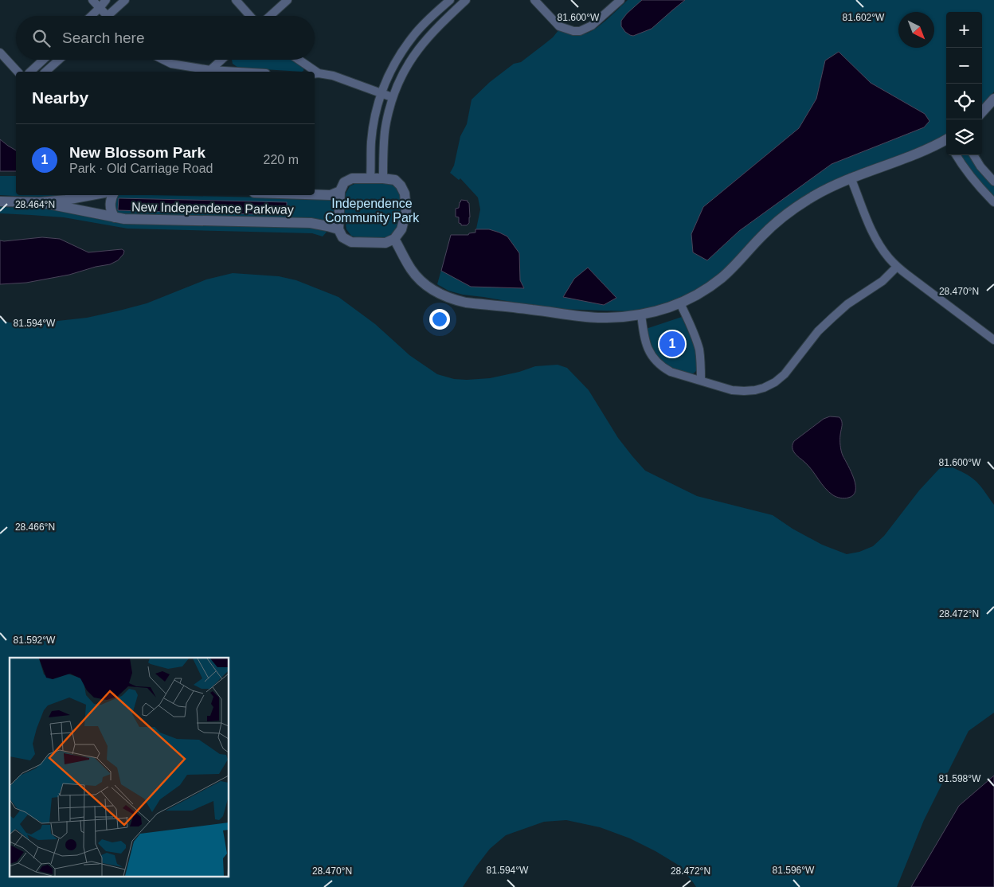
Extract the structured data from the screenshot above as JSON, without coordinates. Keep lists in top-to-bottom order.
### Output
{
  "streets": {
    "street": ["New Independence Parkway"]
  },
  "parks": ["Independence Community Park"],
  "north": "bottom right",
  "page": {
    "map_buttons": ["+", "−"],
    "search": "Search here",
    "heading": "Nearby",
    "list": [
      {
        "mark": "1",
        "name": "New Blossom Park",
        "note": "Park · Old Carriage Road",
        "value": "220 m"
      }
    ],
    "pins": "1"
  },
  "coordinates": [
    "81.600°W",
    "81.602°W",
    "28.464°N",
    "28.470°N",
    "81.594°W",
    "28.466°N",
    "28.472°N",
    "81.592°W",
    "81.598°W",
    "81.596°W"
  ]
}
